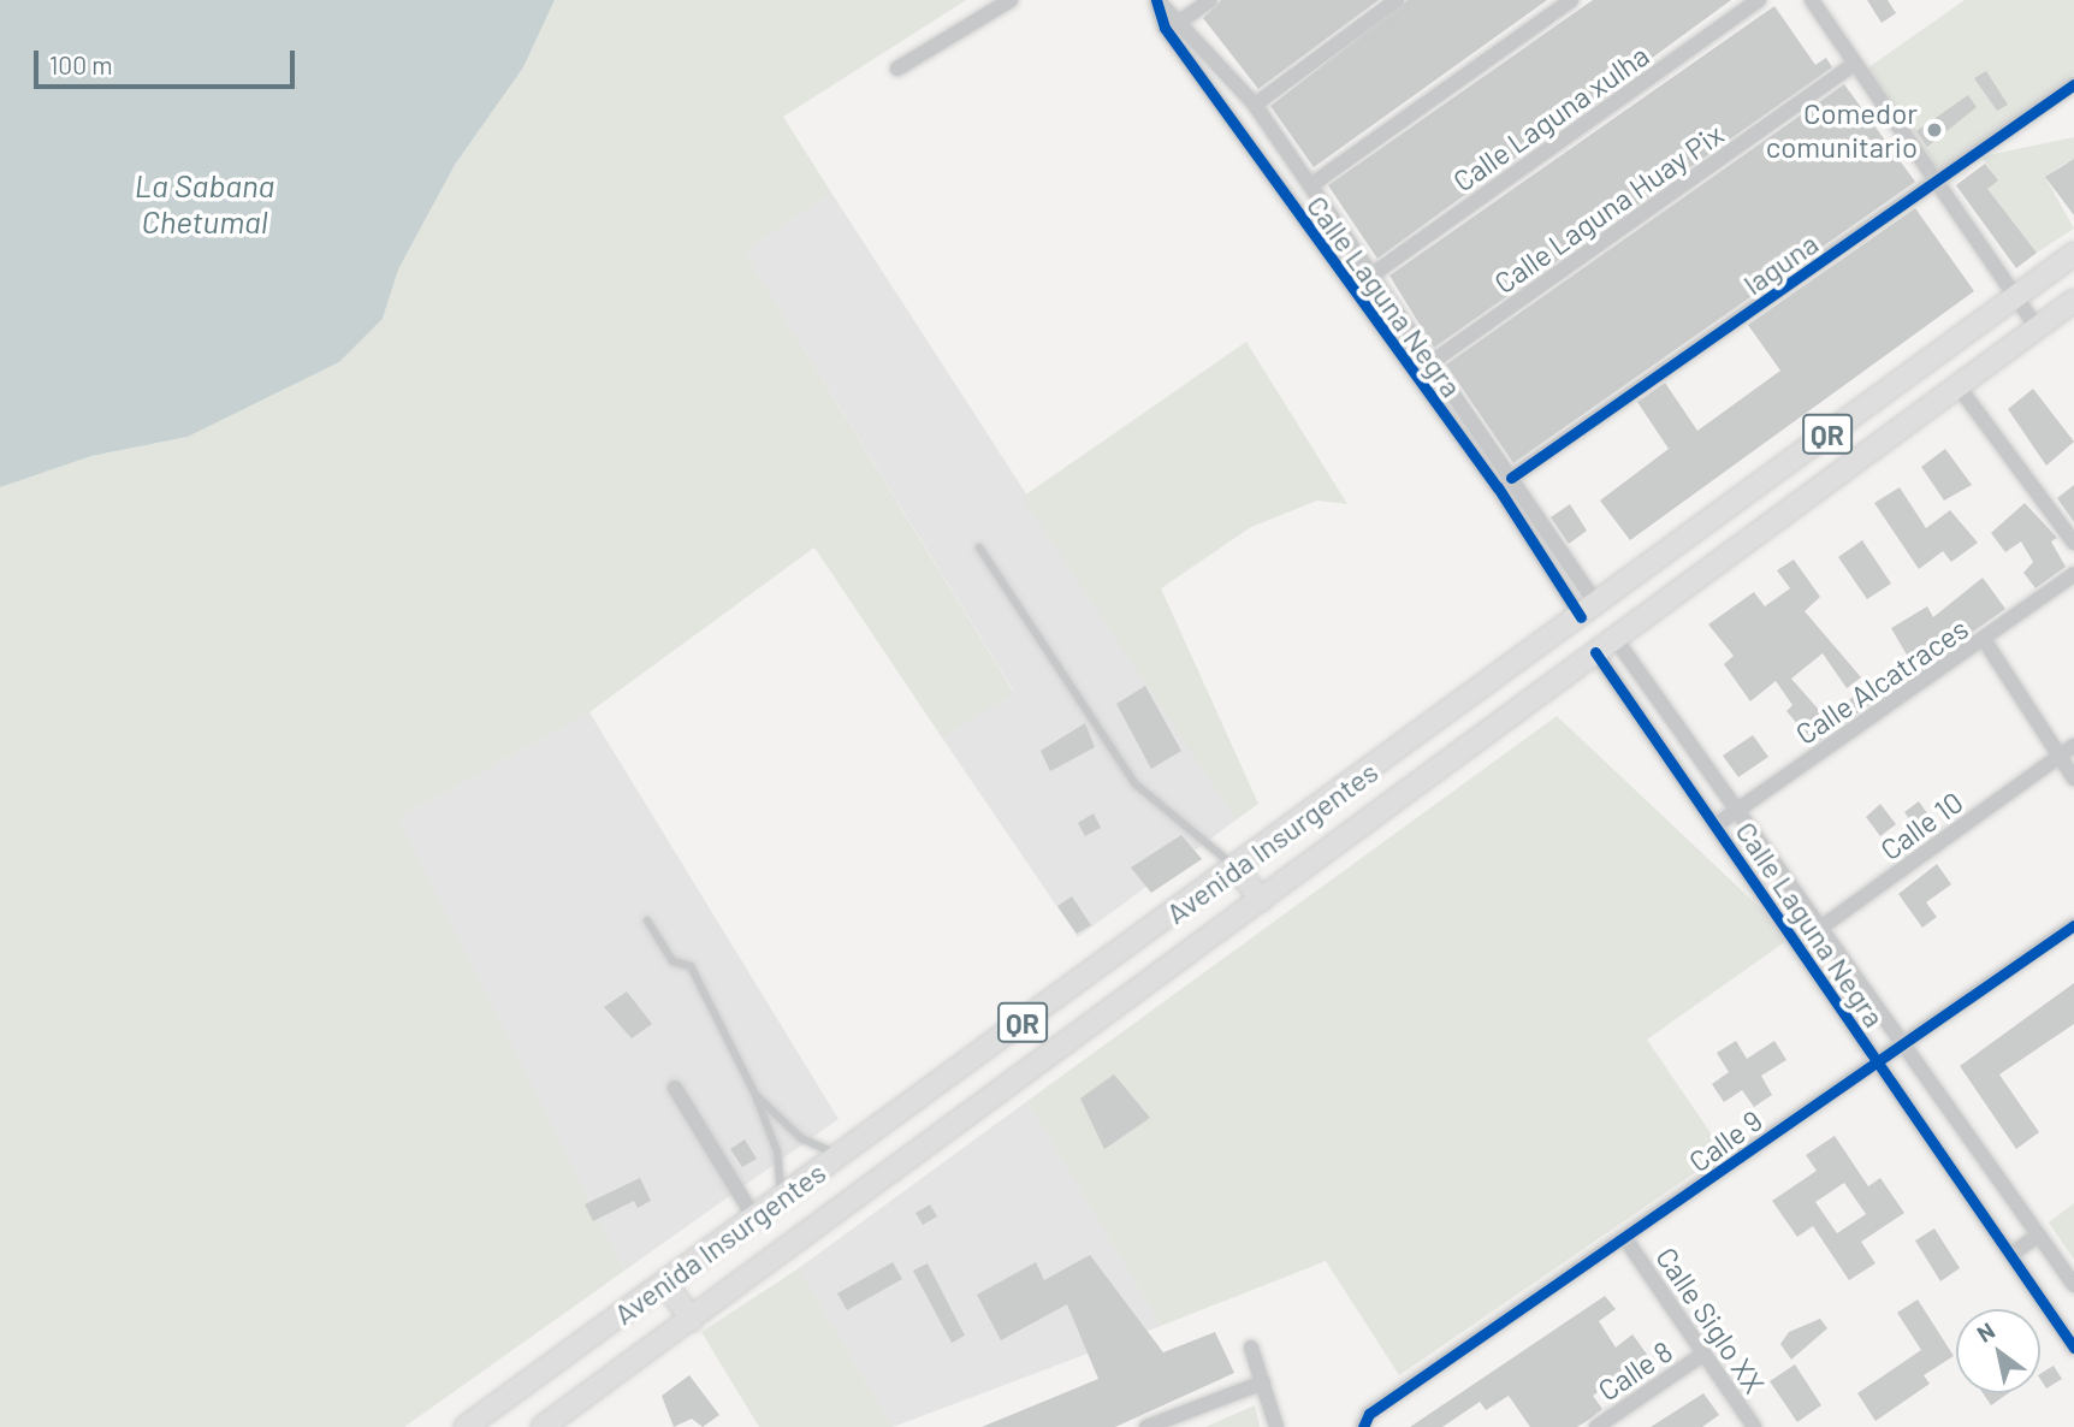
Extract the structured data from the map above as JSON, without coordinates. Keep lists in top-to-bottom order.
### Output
{
  "streets": {
    "main road": ["QR", "Avenida Insurgentes"],
    "street": [
      "Calle Laguna xulha",
      "Calle Laguna Huay Pix",
      "laguna",
      "Calle Laguna Negra",
      "Calle Alcatraces",
      "Calle 10",
      "Calle 9",
      "Calle Siglo XX",
      "Calle 8"
    ]
  },
  "crossings": [
    ["Calle Laguna xulha", "Calle Laguna Negra"],
    ["Calle Laguna Huay Pix", "Calle Laguna Negra"],
    ["laguna", "Calle Laguna Negra"],
    ["Calle Laguna Negra", "Calle Alcatraces"],
    ["Calle Laguna Negra", "Calle 10"],
    ["Calle Laguna Negra", "Avenida Insurgentes"],
    ["Calle Laguna Negra", "Calle 9"],
    ["Calle 9", "Calle Siglo XX"],
    ["Calle Siglo XX", "Calle 8"]
  ],
  "water": ["La Sabana Chetumal"],
  "places": ["Comedor comunitario"],
  "scale_bar": "100 m",
  "north": "top left"
}
